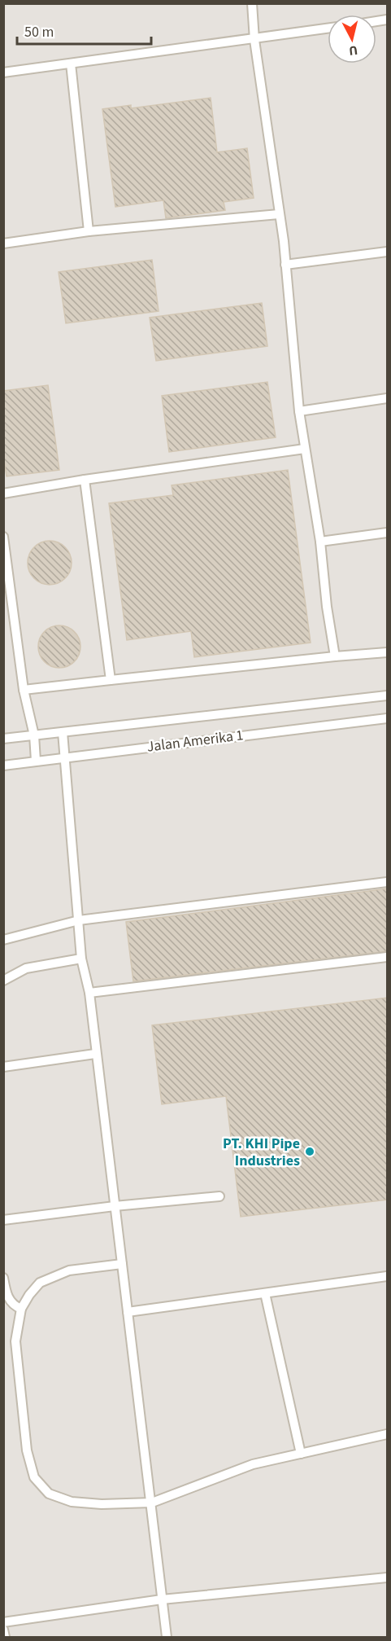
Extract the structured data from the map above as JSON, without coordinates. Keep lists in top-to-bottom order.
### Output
{
  "streets": {
    "lane": ["Jalan Amerika 1"]
  },
  "places": ["PT. KHI Pipe Industries"],
  "scale_bar": "50 m",
  "north": "bottom"
}
